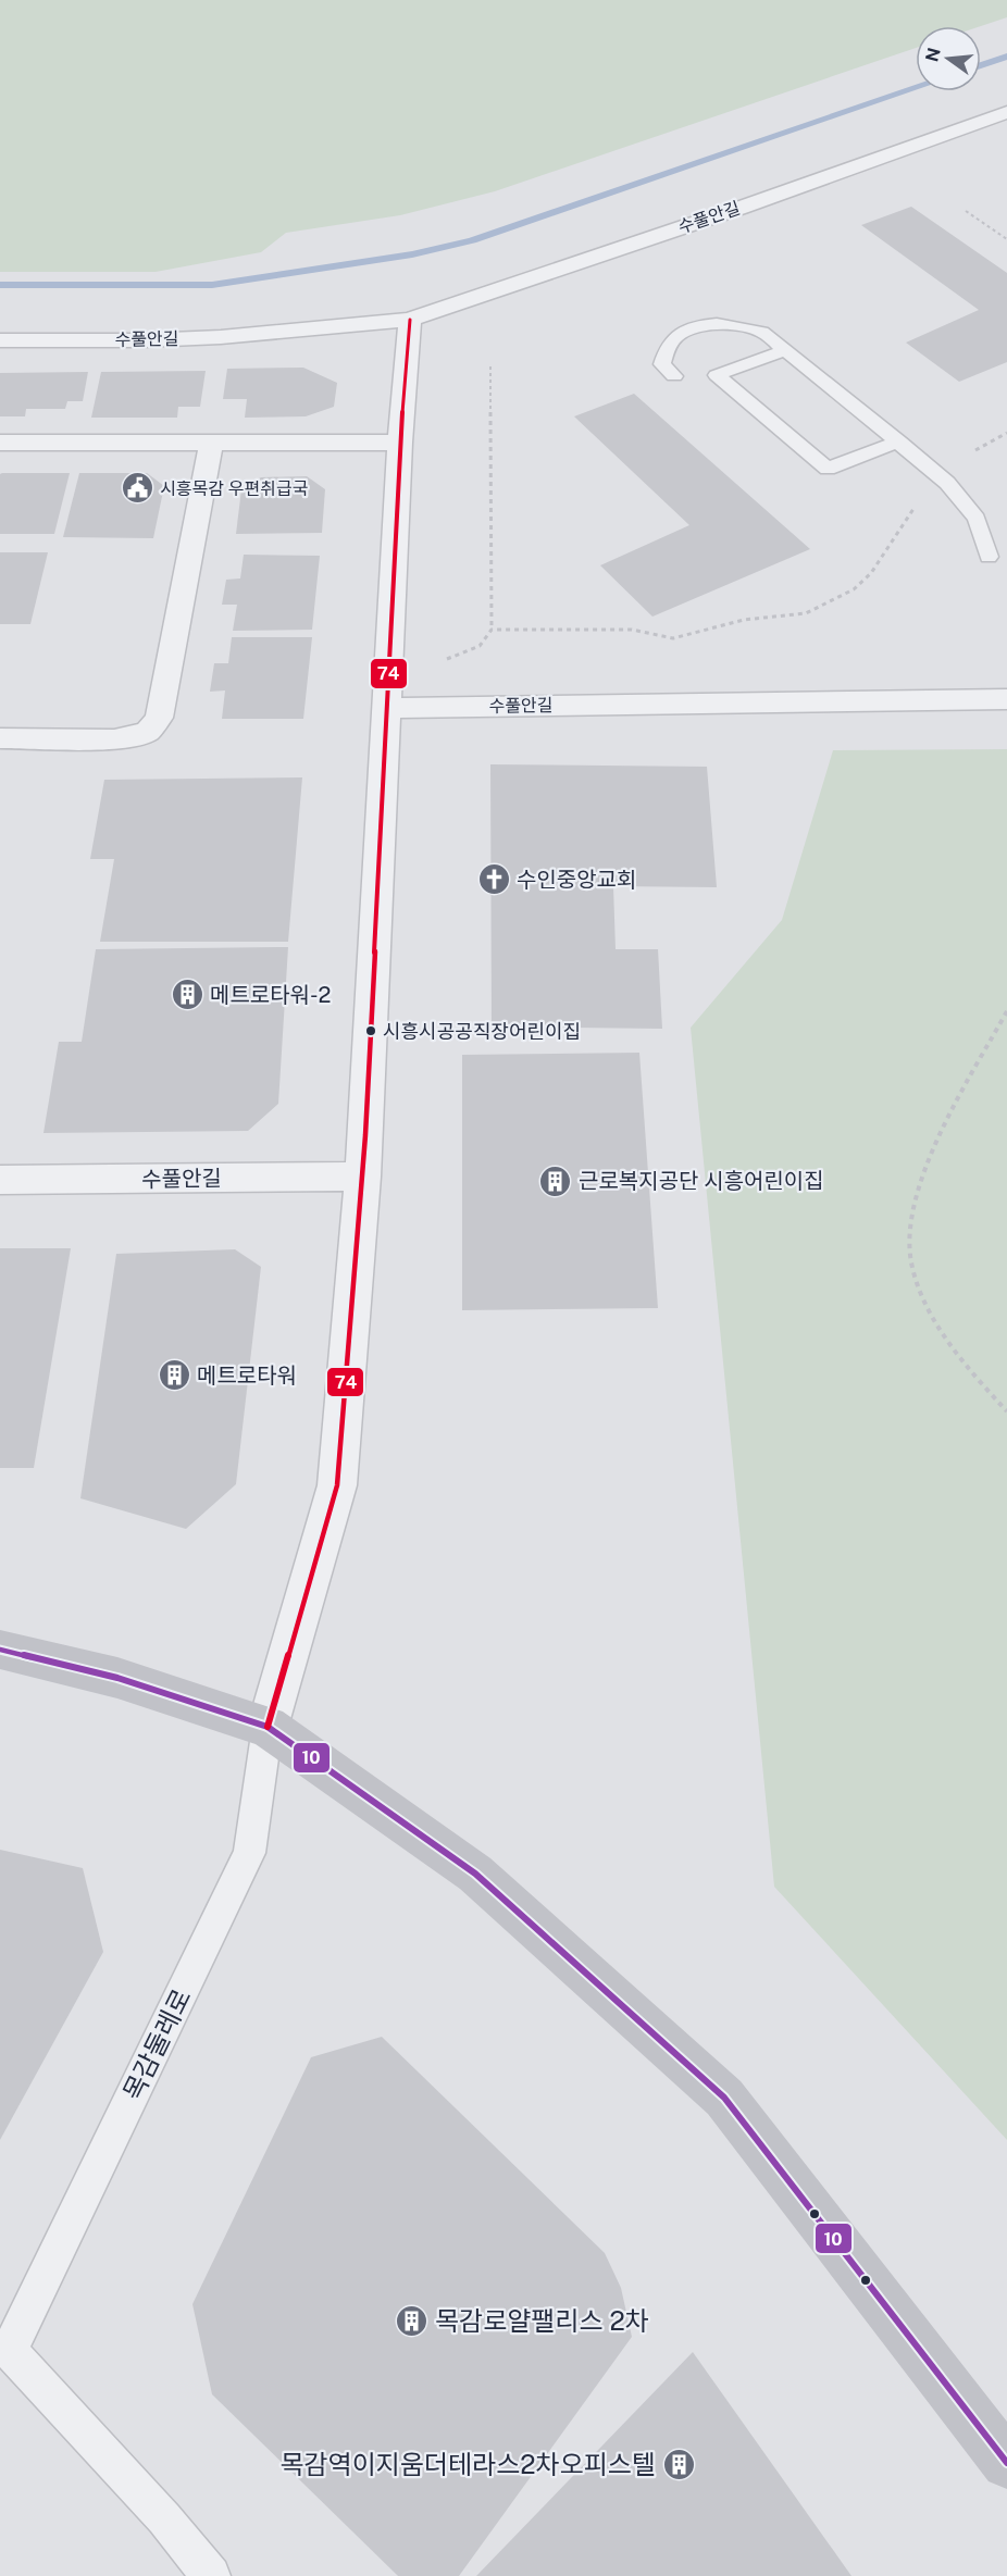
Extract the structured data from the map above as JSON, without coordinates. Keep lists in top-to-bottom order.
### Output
{
  "streets": {
    "street": ["수풀안길"],
    "lane": ["목감둘레로"]
  },
  "places": {
    "public building": ["시흥목감 우편취급국"],
    "church": ["수인중앙교회"],
    "building": [
      "메트로타워-2",
      "근로복지공단 시흥어린이집",
      "메트로타워",
      "목감로얄팰리스 2차",
      "목감역이지움더테라스2차오피스텔"
    ],
    "other": ["시흥시공공직장어린이집"]
  },
  "lines": ["transit line 74", "transit line 10"],
  "north": "left"
}
